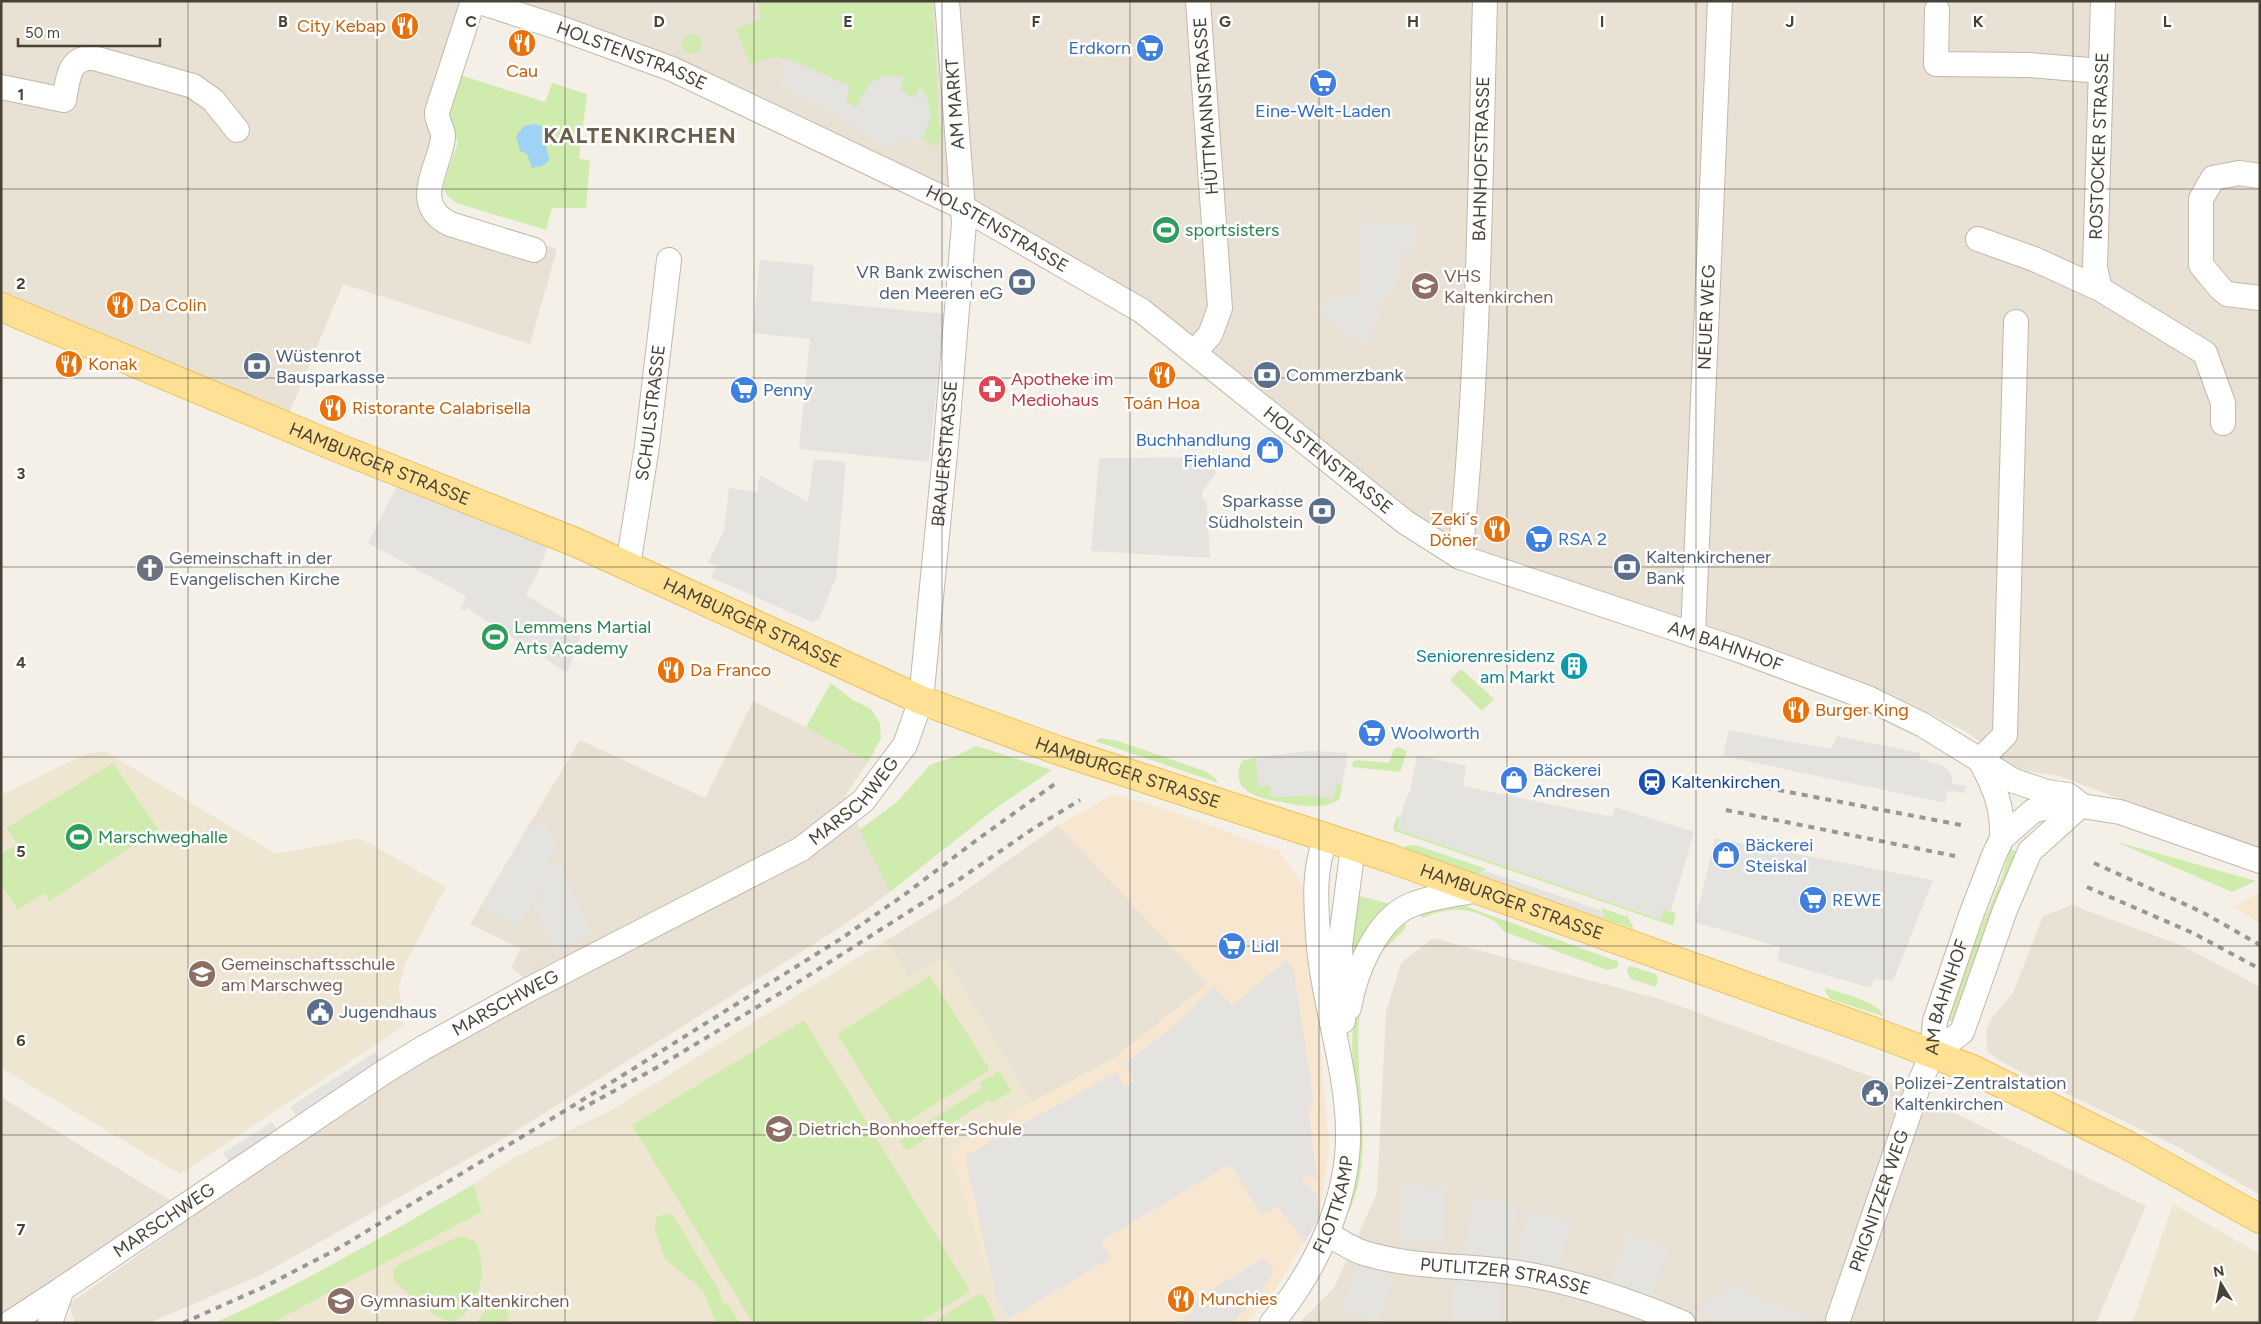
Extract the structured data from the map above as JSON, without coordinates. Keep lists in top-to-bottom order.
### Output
{
  "streets": {
    "main road": ["HAMBURGER STRASSE"],
    "street": [
      "HOLSTENSTRASSE",
      "AM MARKT",
      "HÜTTMANNSTRASSE",
      "ROSTOCKER STRASSE",
      "BAHNHOFSTRASSE",
      "NEUER WEG",
      "SCHULSTRASSE",
      "BRAUERSTRASSE",
      "AM BAHNHOF",
      "MARSCHWEG",
      "PRIGNITZER WEG",
      "FLOTTKAMP",
      "PUTLITZER STRASSE"
    ]
  },
  "crossings": [
    ["HOLSTENSTRASSE", "AM MARKT"],
    ["HOLSTENSTRASSE", "HÜTTMANNSTRASSE"],
    ["HOLSTENSTRASSE", "BAHNHOFSTRASSE"],
    ["HOLSTENSTRASSE", "BRAUERSTRASSE"],
    ["HOLSTENSTRASSE", "AM BAHNHOF"],
    ["AM MARKT", "BRAUERSTRASSE"],
    ["BAHNHOFSTRASSE", "AM BAHNHOF"],
    ["NEUER WEG", "AM BAHNHOF"],
    ["SCHULSTRASSE", "HAMBURGER STRASSE"],
    ["BRAUERSTRASSE", "HAMBURGER STRASSE"],
    ["BRAUERSTRASSE", "MARSCHWEG"],
    ["HAMBURGER STRASSE", "AM BAHNHOF"],
    ["HAMBURGER STRASSE", "MARSCHWEG"],
    ["HAMBURGER STRASSE", "PRIGNITZER WEG"],
    ["HAMBURGER STRASSE", "FLOTTKAMP"],
    ["AM BAHNHOF", "PRIGNITZER WEG"],
    ["FLOTTKAMP", "PUTLITZER STRASSE"]
  ],
  "districts": ["KALTENKIRCHEN"],
  "places": {
    "restaurant": [
      "City Kebap",
      "Cau",
      "Da Colin",
      "Konak",
      "Toán Hoa",
      "Ristorante Calabrisella",
      "Zeki´s Döner",
      "Da Franco",
      "Burger King",
      "Munchies"
    ],
    "supermarket": [
      "Erdkorn",
      "Eine-Welt-Laden",
      "Penny",
      "RSA 2",
      "Woolworth",
      "REWE",
      "Lidl"
    ],
    "sports": ["sportsisters", "Lemmens Martial Arts Academy", "Marschweghalle"],
    "bank": [
      "VR Bank zwischen den Meeren eG",
      "Wüstenrot Bausparkasse",
      "Commerzbank",
      "Sparkasse Südholstein",
      "Kaltenkirchener Bank"
    ],
    "school or university": [
      "VHS Kaltenkirchen",
      "Gemeinschaftsschule am Marschweg",
      "Dietrich-Bonhoeffer-Schule",
      "Gymnasium Kaltenkirchen"
    ],
    "pharmacy": ["Apotheke im Mediohaus"],
    "shop": ["Buchhandlung Fiehland", "Bäckerei Andresen", "Bäckerei Steiskal"],
    "church": ["Gemeinschaft in der Evangelischen Kirche"],
    "building": ["Seniorenresidenz am Markt"],
    "station": ["Kaltenkirchen"],
    "public building": ["Jugendhaus", "Polizei-Zentralstation Kaltenkirchen"]
  },
  "scale_bar": "50 m",
  "north": "top",
  "grid": {
    "columns": [
      "B",
      "C",
      "D",
      "E",
      "F",
      "G",
      "H",
      "I",
      "J",
      "K",
      "L"
    ],
    "rows": [
      "1",
      "2",
      "3",
      "4",
      "5",
      "6",
      "7"
    ]
  }
}
